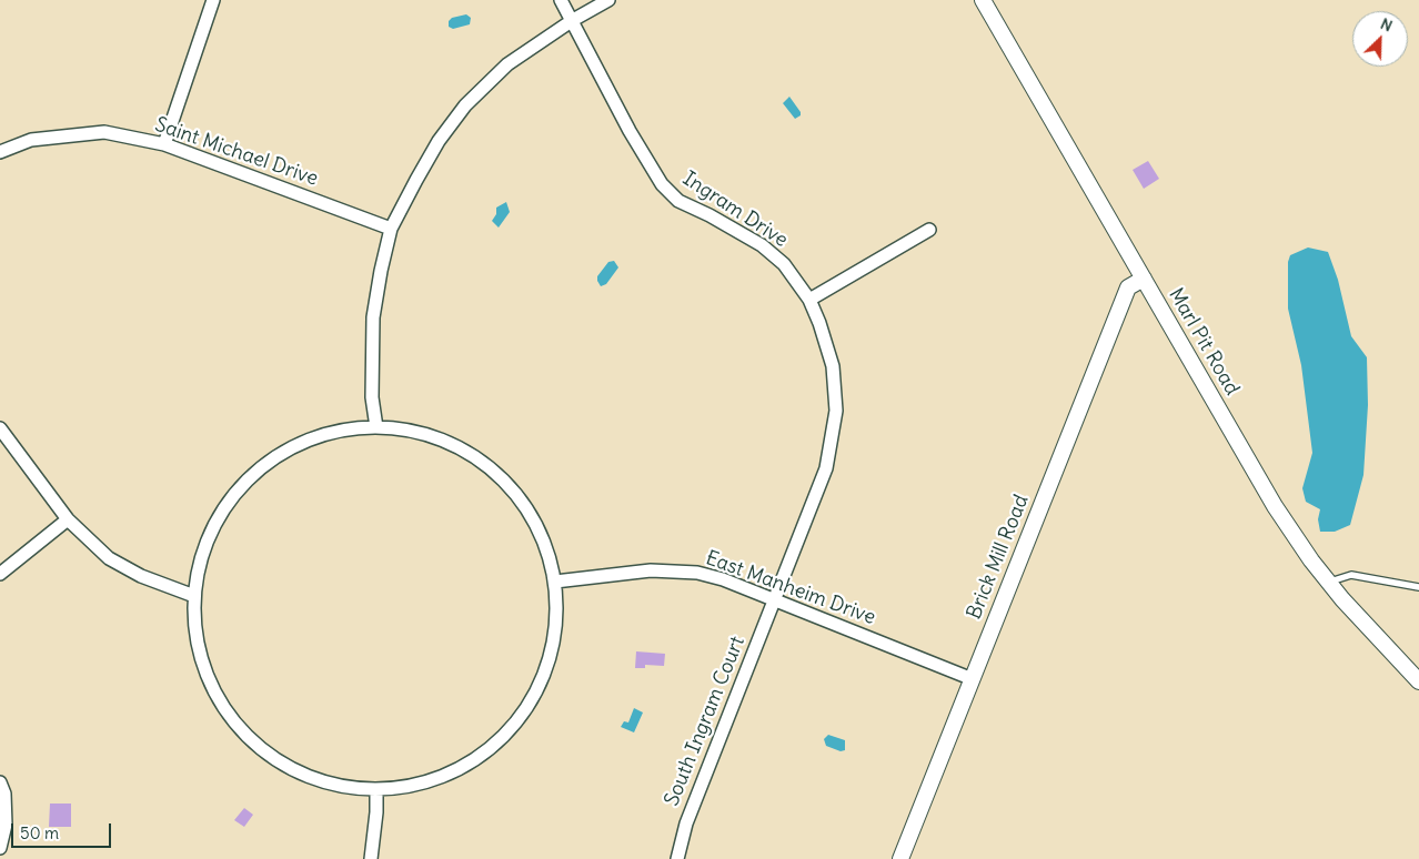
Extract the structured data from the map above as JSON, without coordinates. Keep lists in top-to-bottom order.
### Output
{
  "streets": {
    "street": [
      "Saint Michael Drive",
      "Ingram Drive",
      "Marl Pit Road",
      "Brick Mill Road",
      "East Manheim Drive",
      "South Ingram Court"
    ]
  },
  "crossings": [
    ["Ingram Drive", "East Manheim Drive"],
    ["Ingram Drive", "South Ingram Court"],
    ["Marl Pit Road", "Brick Mill Road"],
    ["Brick Mill Road", "East Manheim Drive"],
    ["East Manheim Drive", "South Ingram Court"]
  ],
  "scale_bar": "50 m",
  "north": "top right"
}
